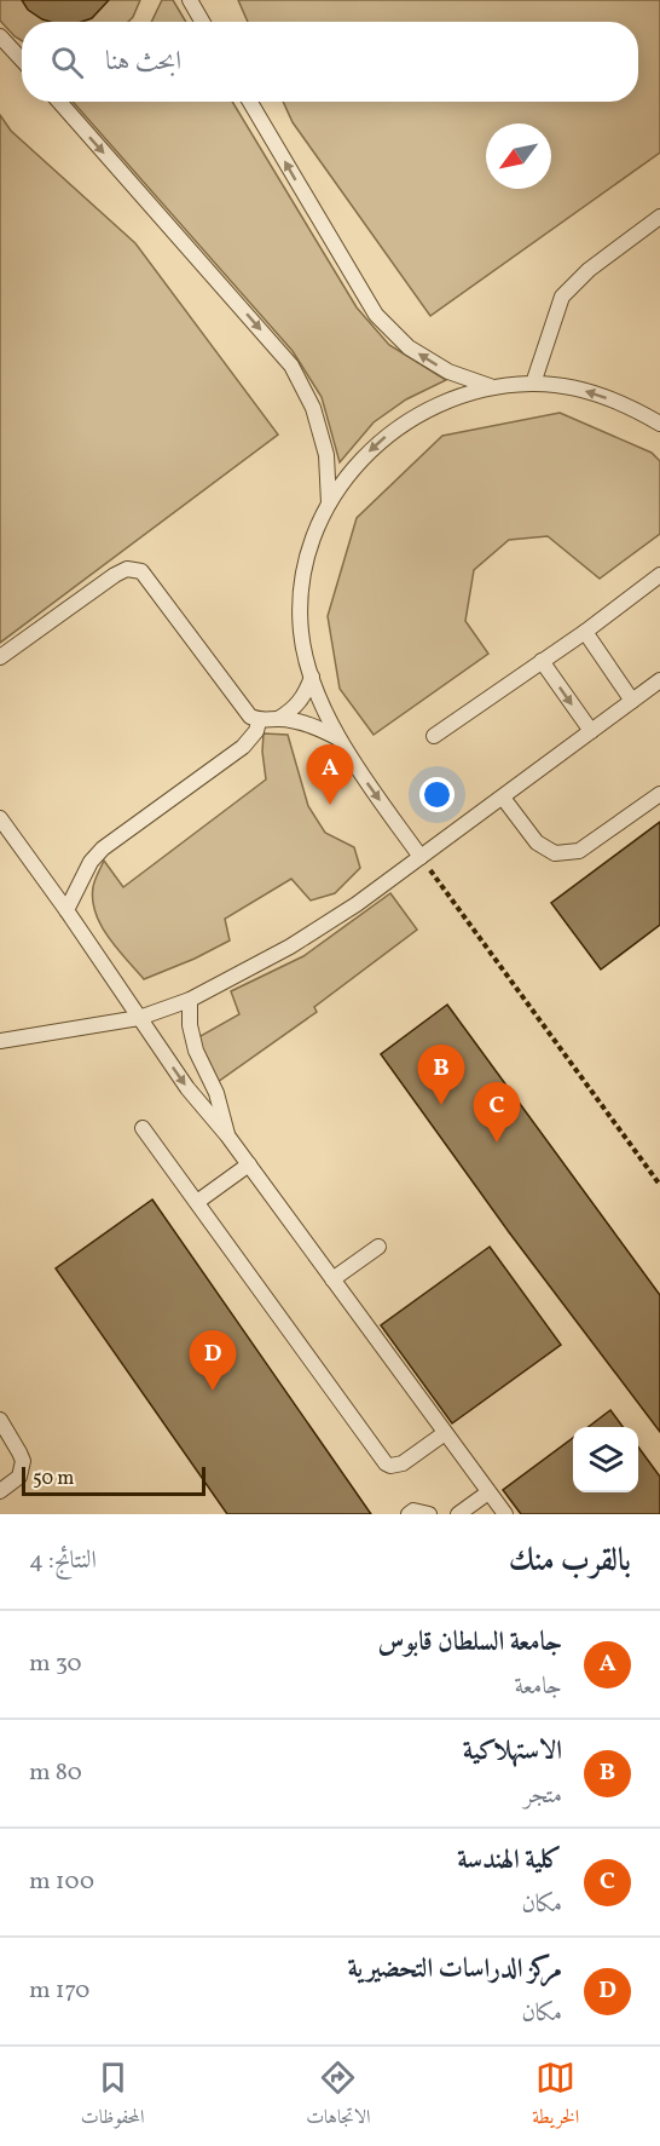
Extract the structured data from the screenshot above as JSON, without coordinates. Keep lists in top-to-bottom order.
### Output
{
  "scale_bar": "50 m",
  "north": "bottom left",
  "page": {
    "search": "ابحث هنا",
    "pins": [
      "A",
      "B",
      "C",
      "D"
    ],
    "scale": "50 m",
    "heading": ["بالقرب منك", "النتائج: 4"],
    "list": [
      {
        "mark": "A",
        "name": "جامعة السلطان قابوس",
        "note": "جامعة",
        "value": "30 m"
      },
      {
        "mark": "B",
        "name": "الاستهلاكية",
        "note": "متجر",
        "value": "80 m"
      },
      {
        "mark": "C",
        "name": "كلية الهندسة",
        "note": "مكان",
        "value": "100 m"
      },
      {
        "mark": "D",
        "name": "مركز الدراسات التحضيرية",
        "note": "مكان",
        "value": "170 m"
      }
    ],
    "nav": ["الخريطة", "الاتجاهات", "المحفوظات"]
  }
}
